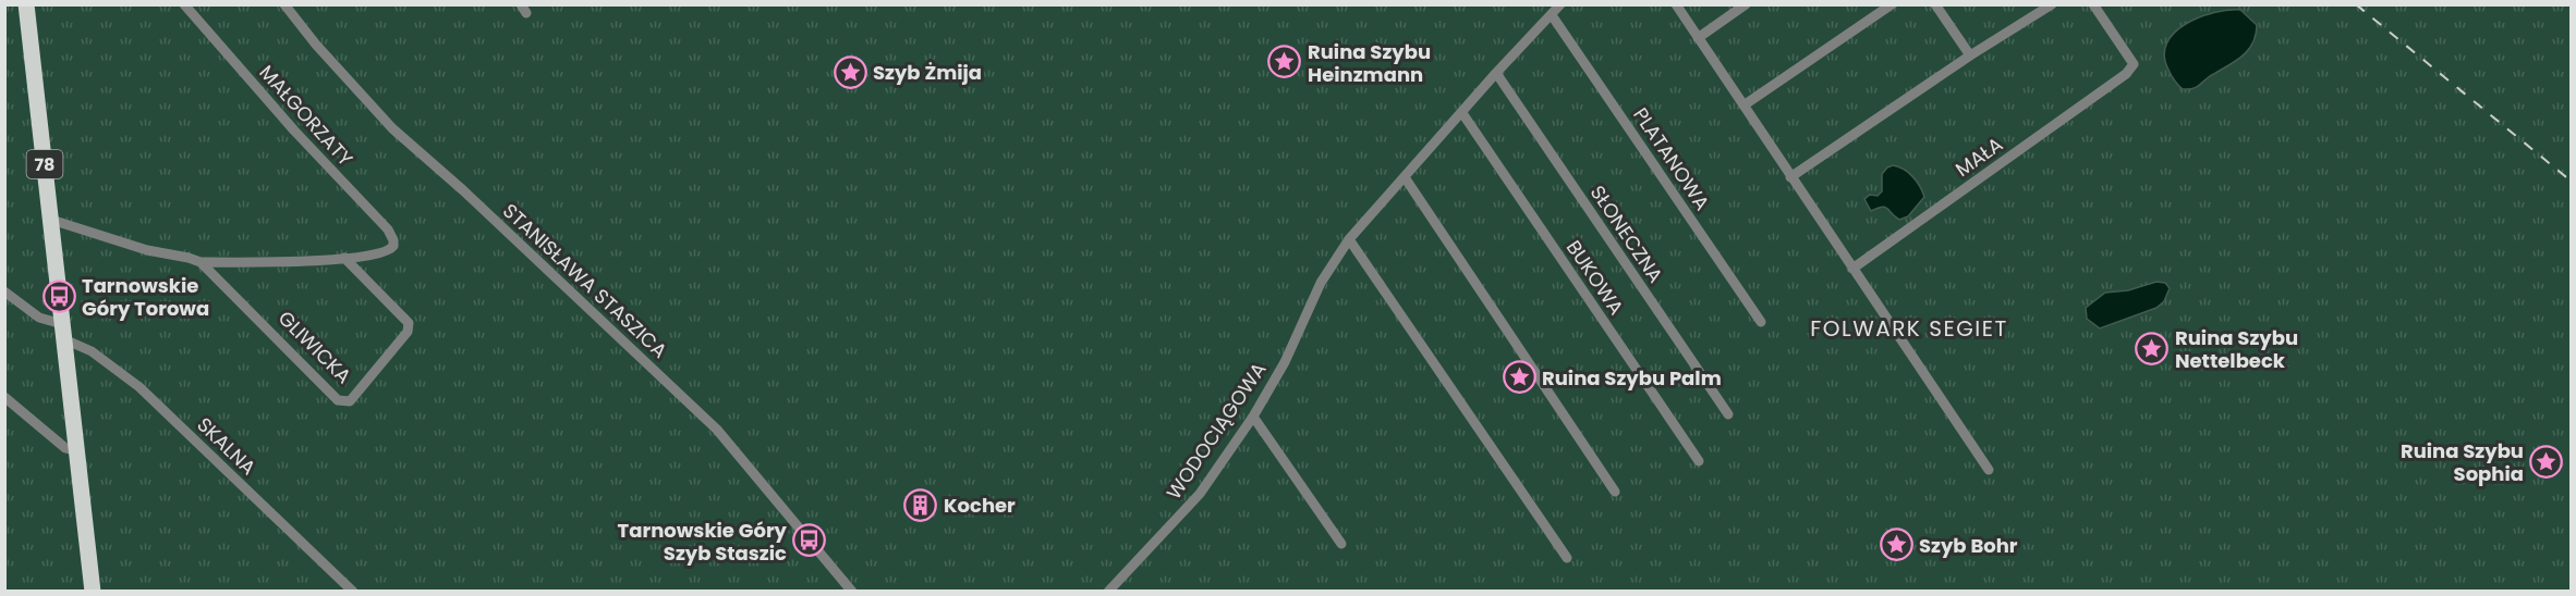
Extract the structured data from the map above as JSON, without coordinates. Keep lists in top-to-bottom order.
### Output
{
  "streets": {
    "main road": ["78"],
    "street": [
      "MAŁGORZATY",
      "MAŁA",
      "PLATANOWA",
      "SŁONECZNA",
      "BUKOWA",
      "STANISŁAWA STASZICA",
      "GLIWICKA",
      "WODOCIĄGOWA",
      "SKALNA"
    ]
  },
  "crossings": [
    ["MAŁGORZATY", "GLIWICKA"],
    ["PLATANOWA", "WODOCIĄGOWA"],
    ["78", "SKALNA"],
    ["SŁONECZNA", "WODOCIĄGOWA"],
    ["BUKOWA", "WODOCIĄGOWA"]
  ],
  "districts": ["FOLWARK SEGIET"],
  "places": {
    "place": [
      "Ruina Szybu Heinzmann",
      "Szyb Żmija",
      "Ruina Szybu Nettelbeck",
      "Ruina Szybu Palm",
      "Ruina Szybu Sophia",
      "Szyb Bohr"
    ],
    "bus stop": ["Tarnowskie Góry Torowa", "Tarnowskie Góry Szyb Staszic"],
    "building": ["Kocher"]
  }
}
